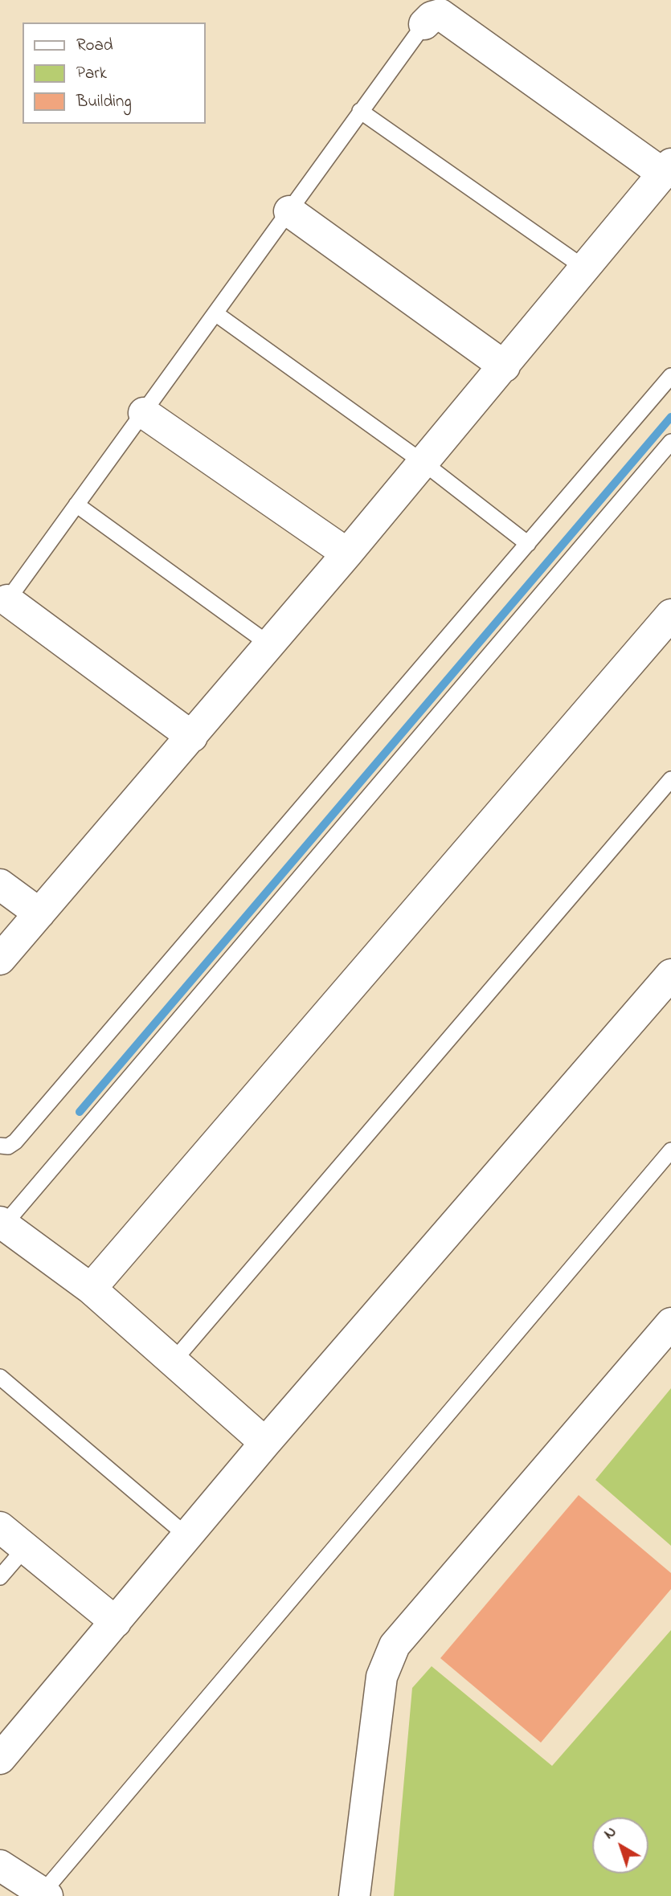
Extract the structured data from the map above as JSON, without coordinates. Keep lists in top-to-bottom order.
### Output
{
  "legend": ["Road", "Park", "Building"],
  "north": "top left"
}
